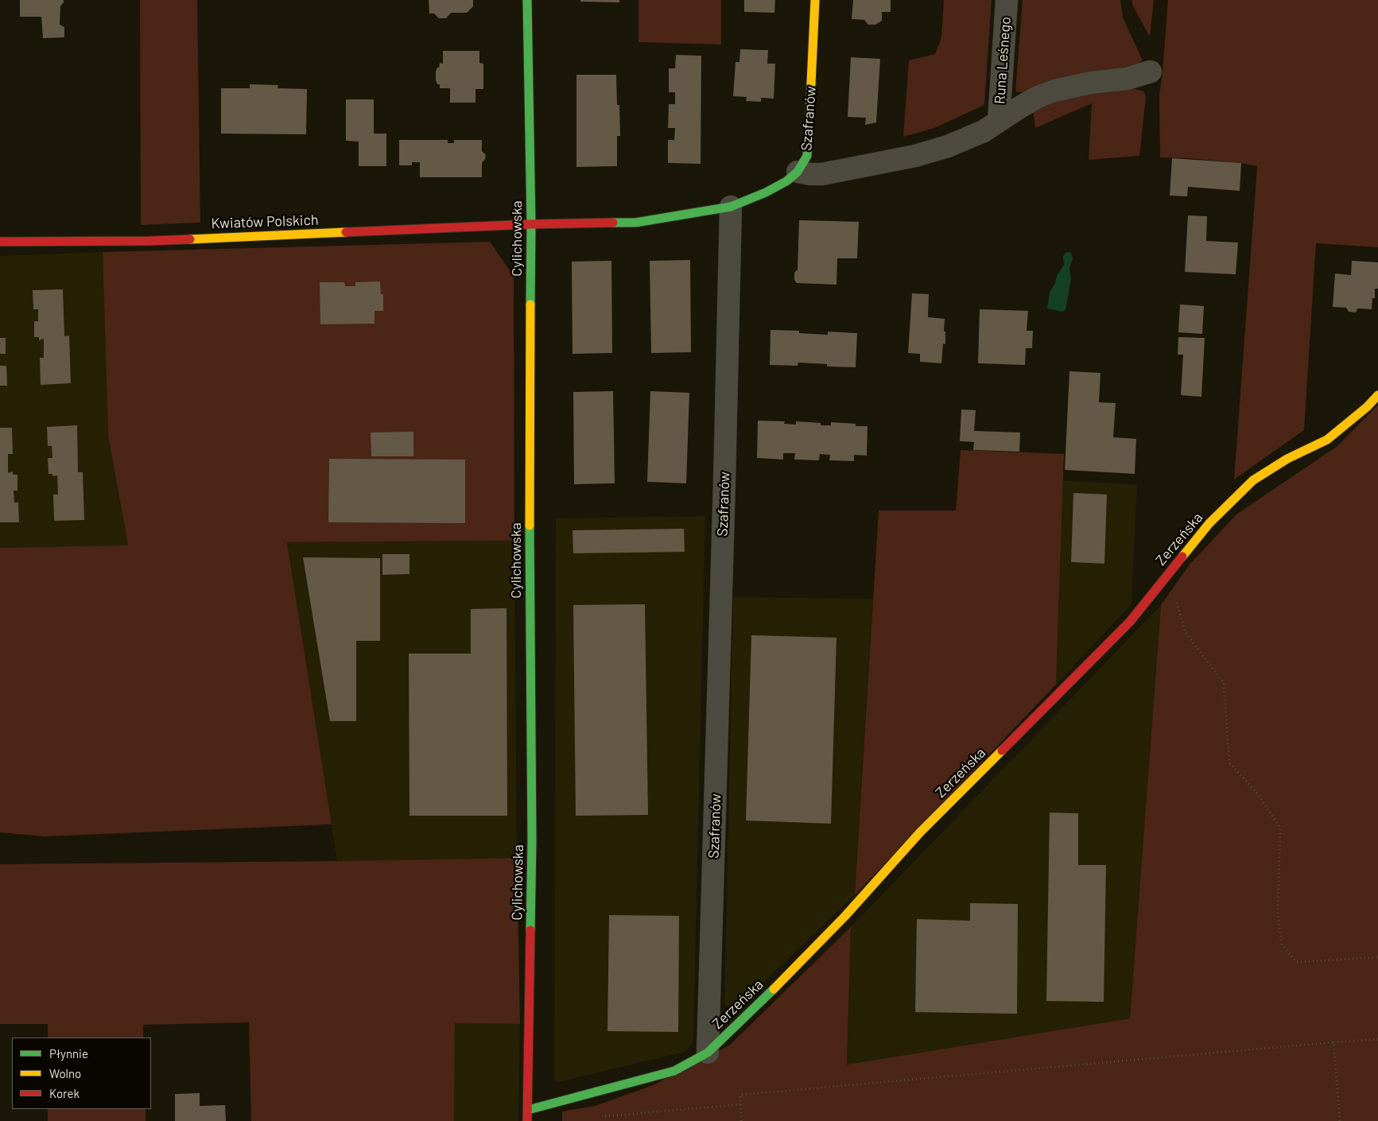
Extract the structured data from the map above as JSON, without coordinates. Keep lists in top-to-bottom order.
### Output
{
  "streets": {
    "street": [
      "Runa Leśnego",
      "Szafranów",
      "Kwiatów Polskich",
      "Cylichowska",
      "Zerzeńska"
    ]
  },
  "crossings": [
    ["Szafranów", "Kwiatów Polskich"],
    ["Szafranów", "Zerzeńska"],
    ["Kwiatów Polskich", "Cylichowska"],
    ["Cylichowska", "Zerzeńska"]
  ],
  "legend": ["Płynnie", "Wolno", "Korek"]
}
